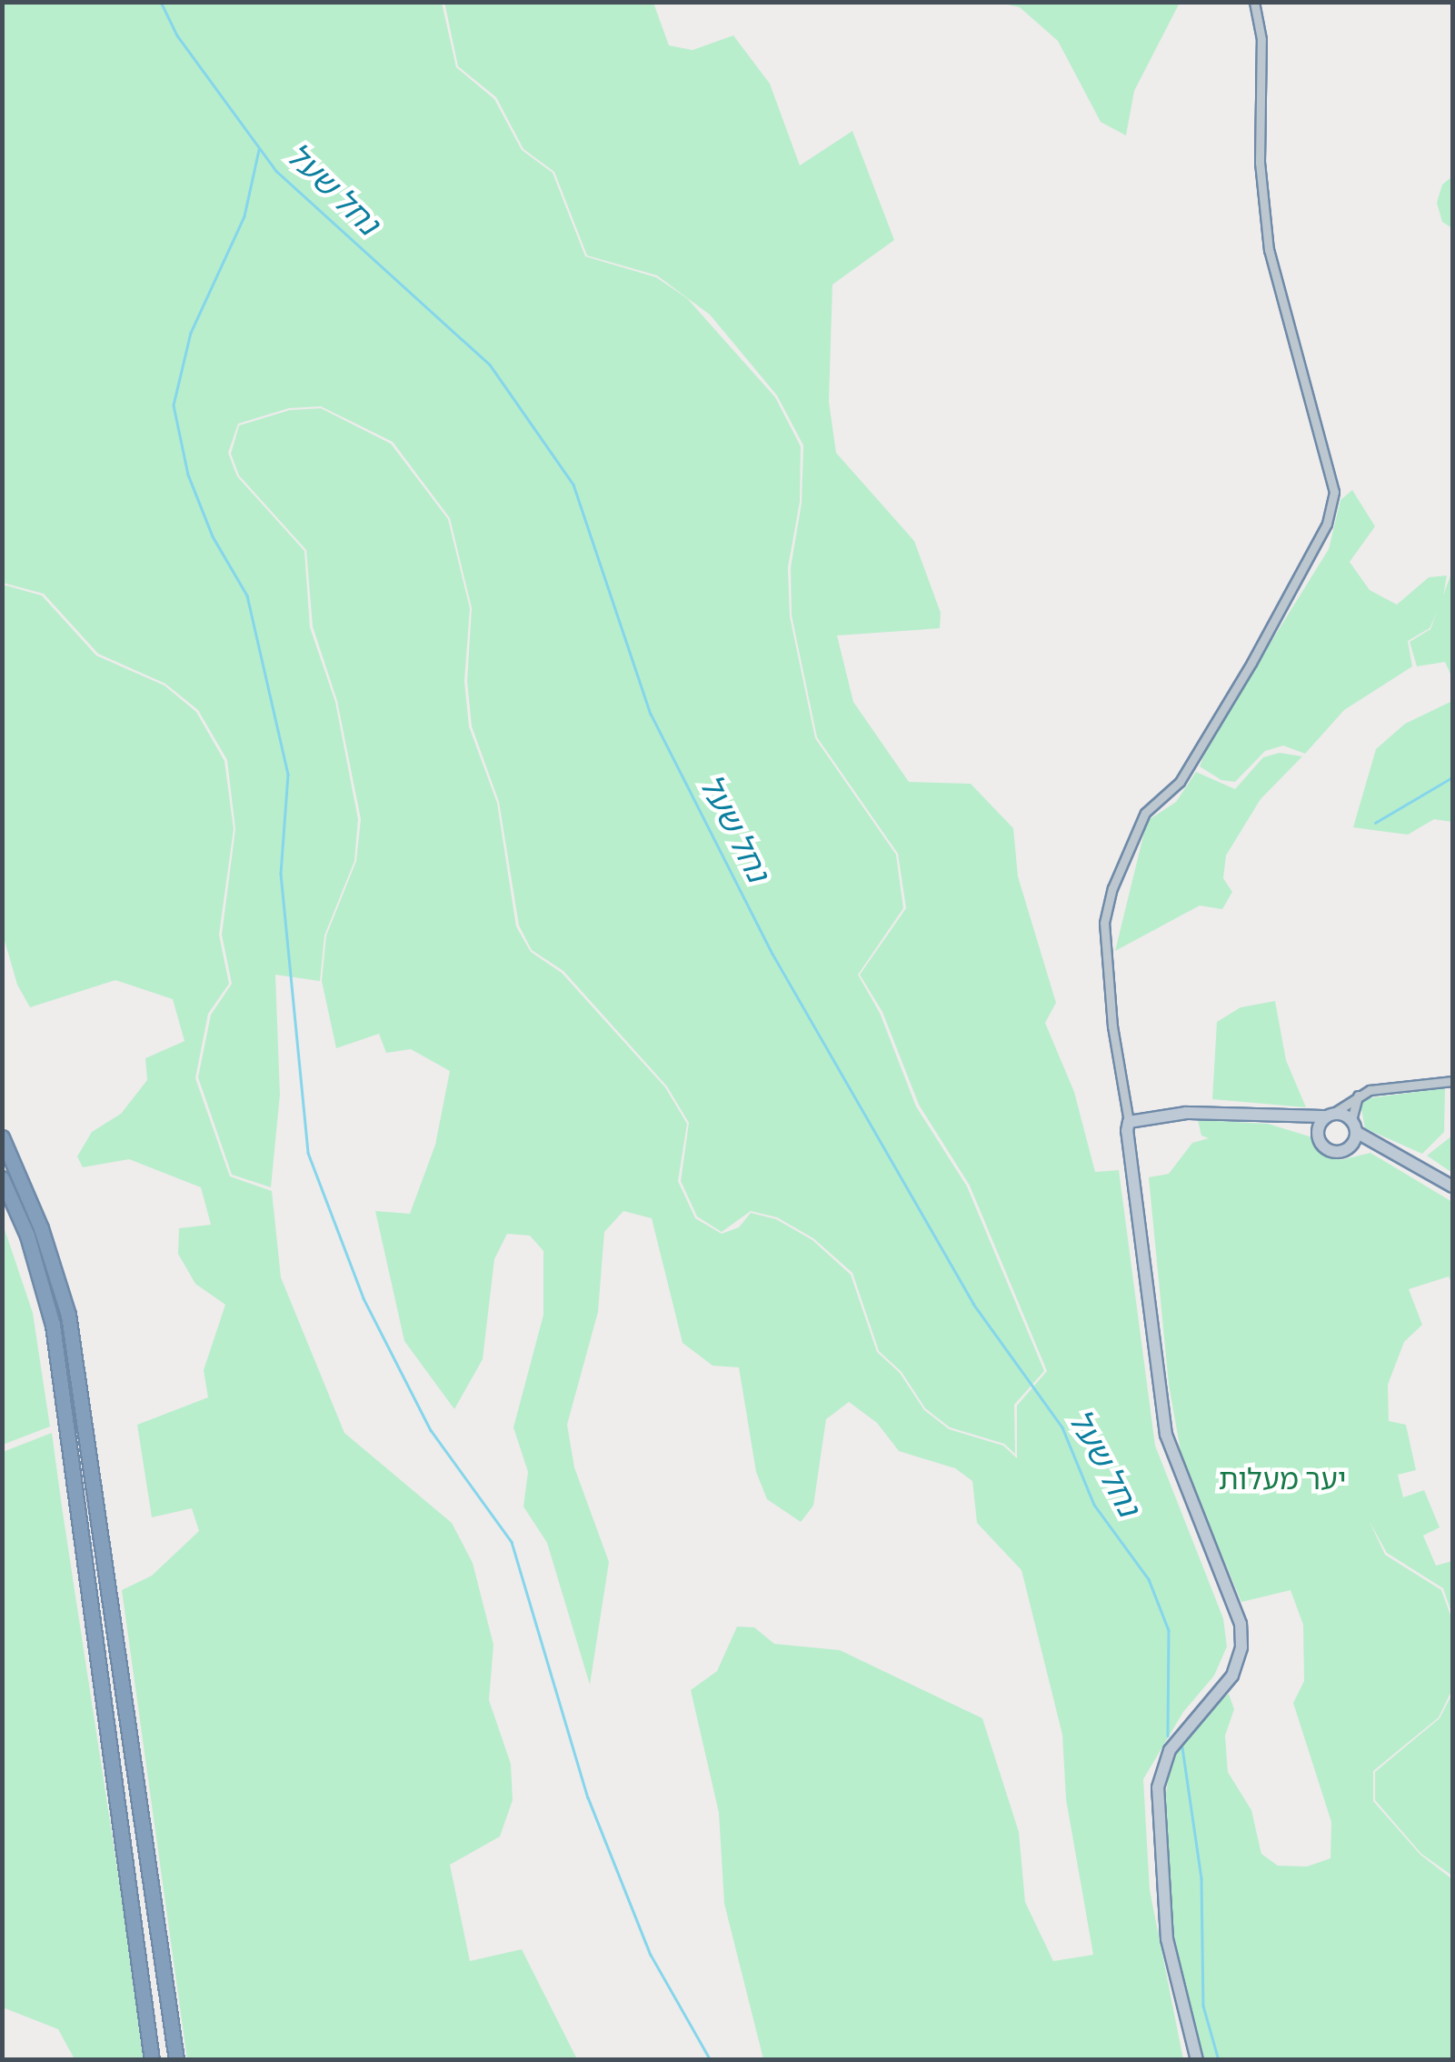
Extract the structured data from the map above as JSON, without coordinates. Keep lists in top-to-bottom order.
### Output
{
  "water": ["נחל שעל"],
  "parks": ["יער מעלות"]
}
